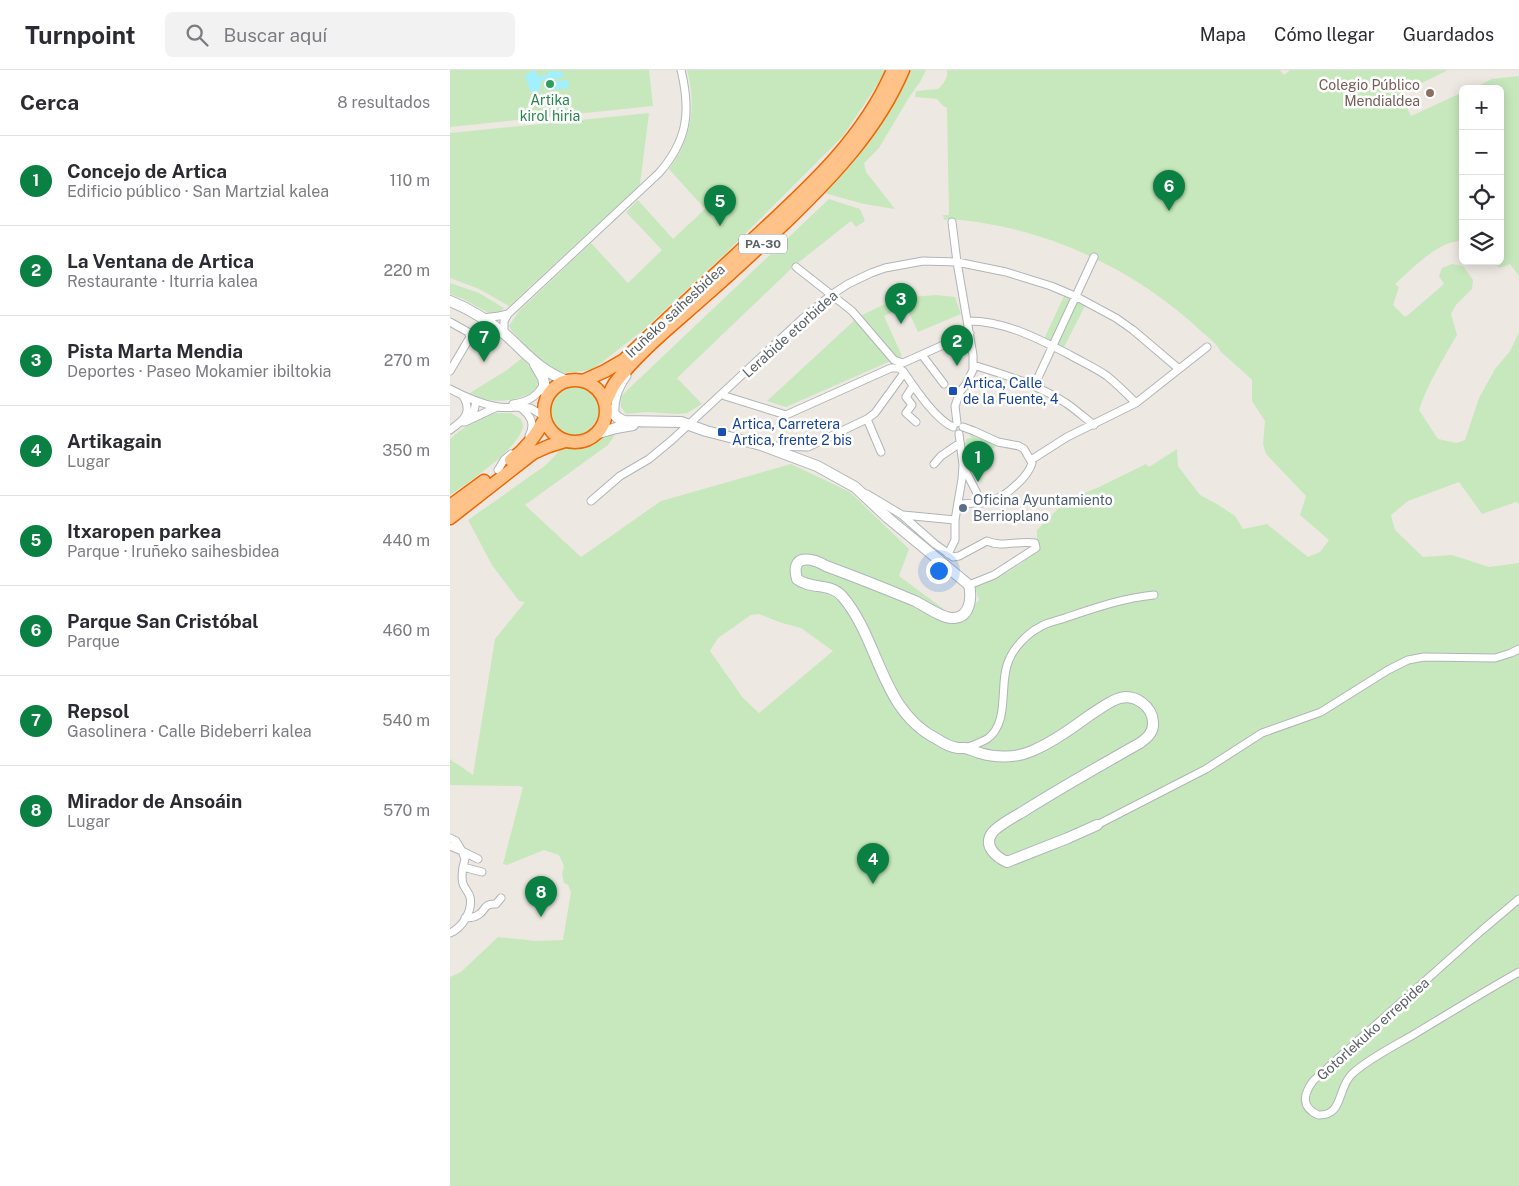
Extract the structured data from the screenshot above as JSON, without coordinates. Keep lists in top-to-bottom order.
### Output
{
  "streets": {
    "highway": ["PA-30", "Iruñeko saihesbidea"],
    "street": ["Lerabide etorbidea", "Gotorlekuko errepidea"]
  },
  "crossings": [
    ["PA-30", "Iruñeko saihesbidea"]
  ],
  "places": {
    "other": ["Artika kirol hiria", "Colegio Público Mendialdea", "Oficina Ayuntamiento Berrioplano"],
    "transit": ["Artica, Calle de la Fuente, 4", "Artica, Carretera Artica, frente 2 bis"]
  },
  "page": {
    "header": "Turnpoint",
    "search": "Buscar aquí",
    "nav": ["Mapa", "Cómo llegar", "Guardados"],
    "heading": ["Cerca", "8 resultados"],
    "map_buttons": ["+", "−"],
    "list": [
      {
        "mark": "1",
        "name": "Concejo de Artica",
        "note": "Edificio público · San Martzial kalea",
        "value": "110 m"
      },
      {
        "mark": "2",
        "name": "La Ventana de Artica",
        "note": "Restaurante · Iturria kalea",
        "value": "220 m"
      },
      {
        "mark": "3",
        "name": "Pista Marta Mendia",
        "note": "Deportes · Paseo Mokamier ibiltokia",
        "value": "270 m"
      },
      {
        "mark": "4",
        "name": "Artikagain",
        "note": "Lugar",
        "value": "350 m"
      },
      {
        "mark": "5",
        "name": "Itxaropen parkea",
        "note": "Parque · Iruñeko saihesbidea",
        "value": "440 m"
      },
      {
        "mark": "6",
        "name": "Parque San Cristóbal",
        "note": "Parque",
        "value": "460 m"
      },
      {
        "mark": "7",
        "name": "Repsol",
        "note": "Gasolinera · Calle Bideberri kalea",
        "value": "540 m"
      },
      {
        "mark": "8",
        "name": "Mirador de Ansoáin",
        "note": "Lugar",
        "value": "570 m"
      }
    ],
    "pins": [
      "6",
      "5",
      "3",
      "7",
      "2",
      "1",
      "4",
      "8"
    ]
  }
}
